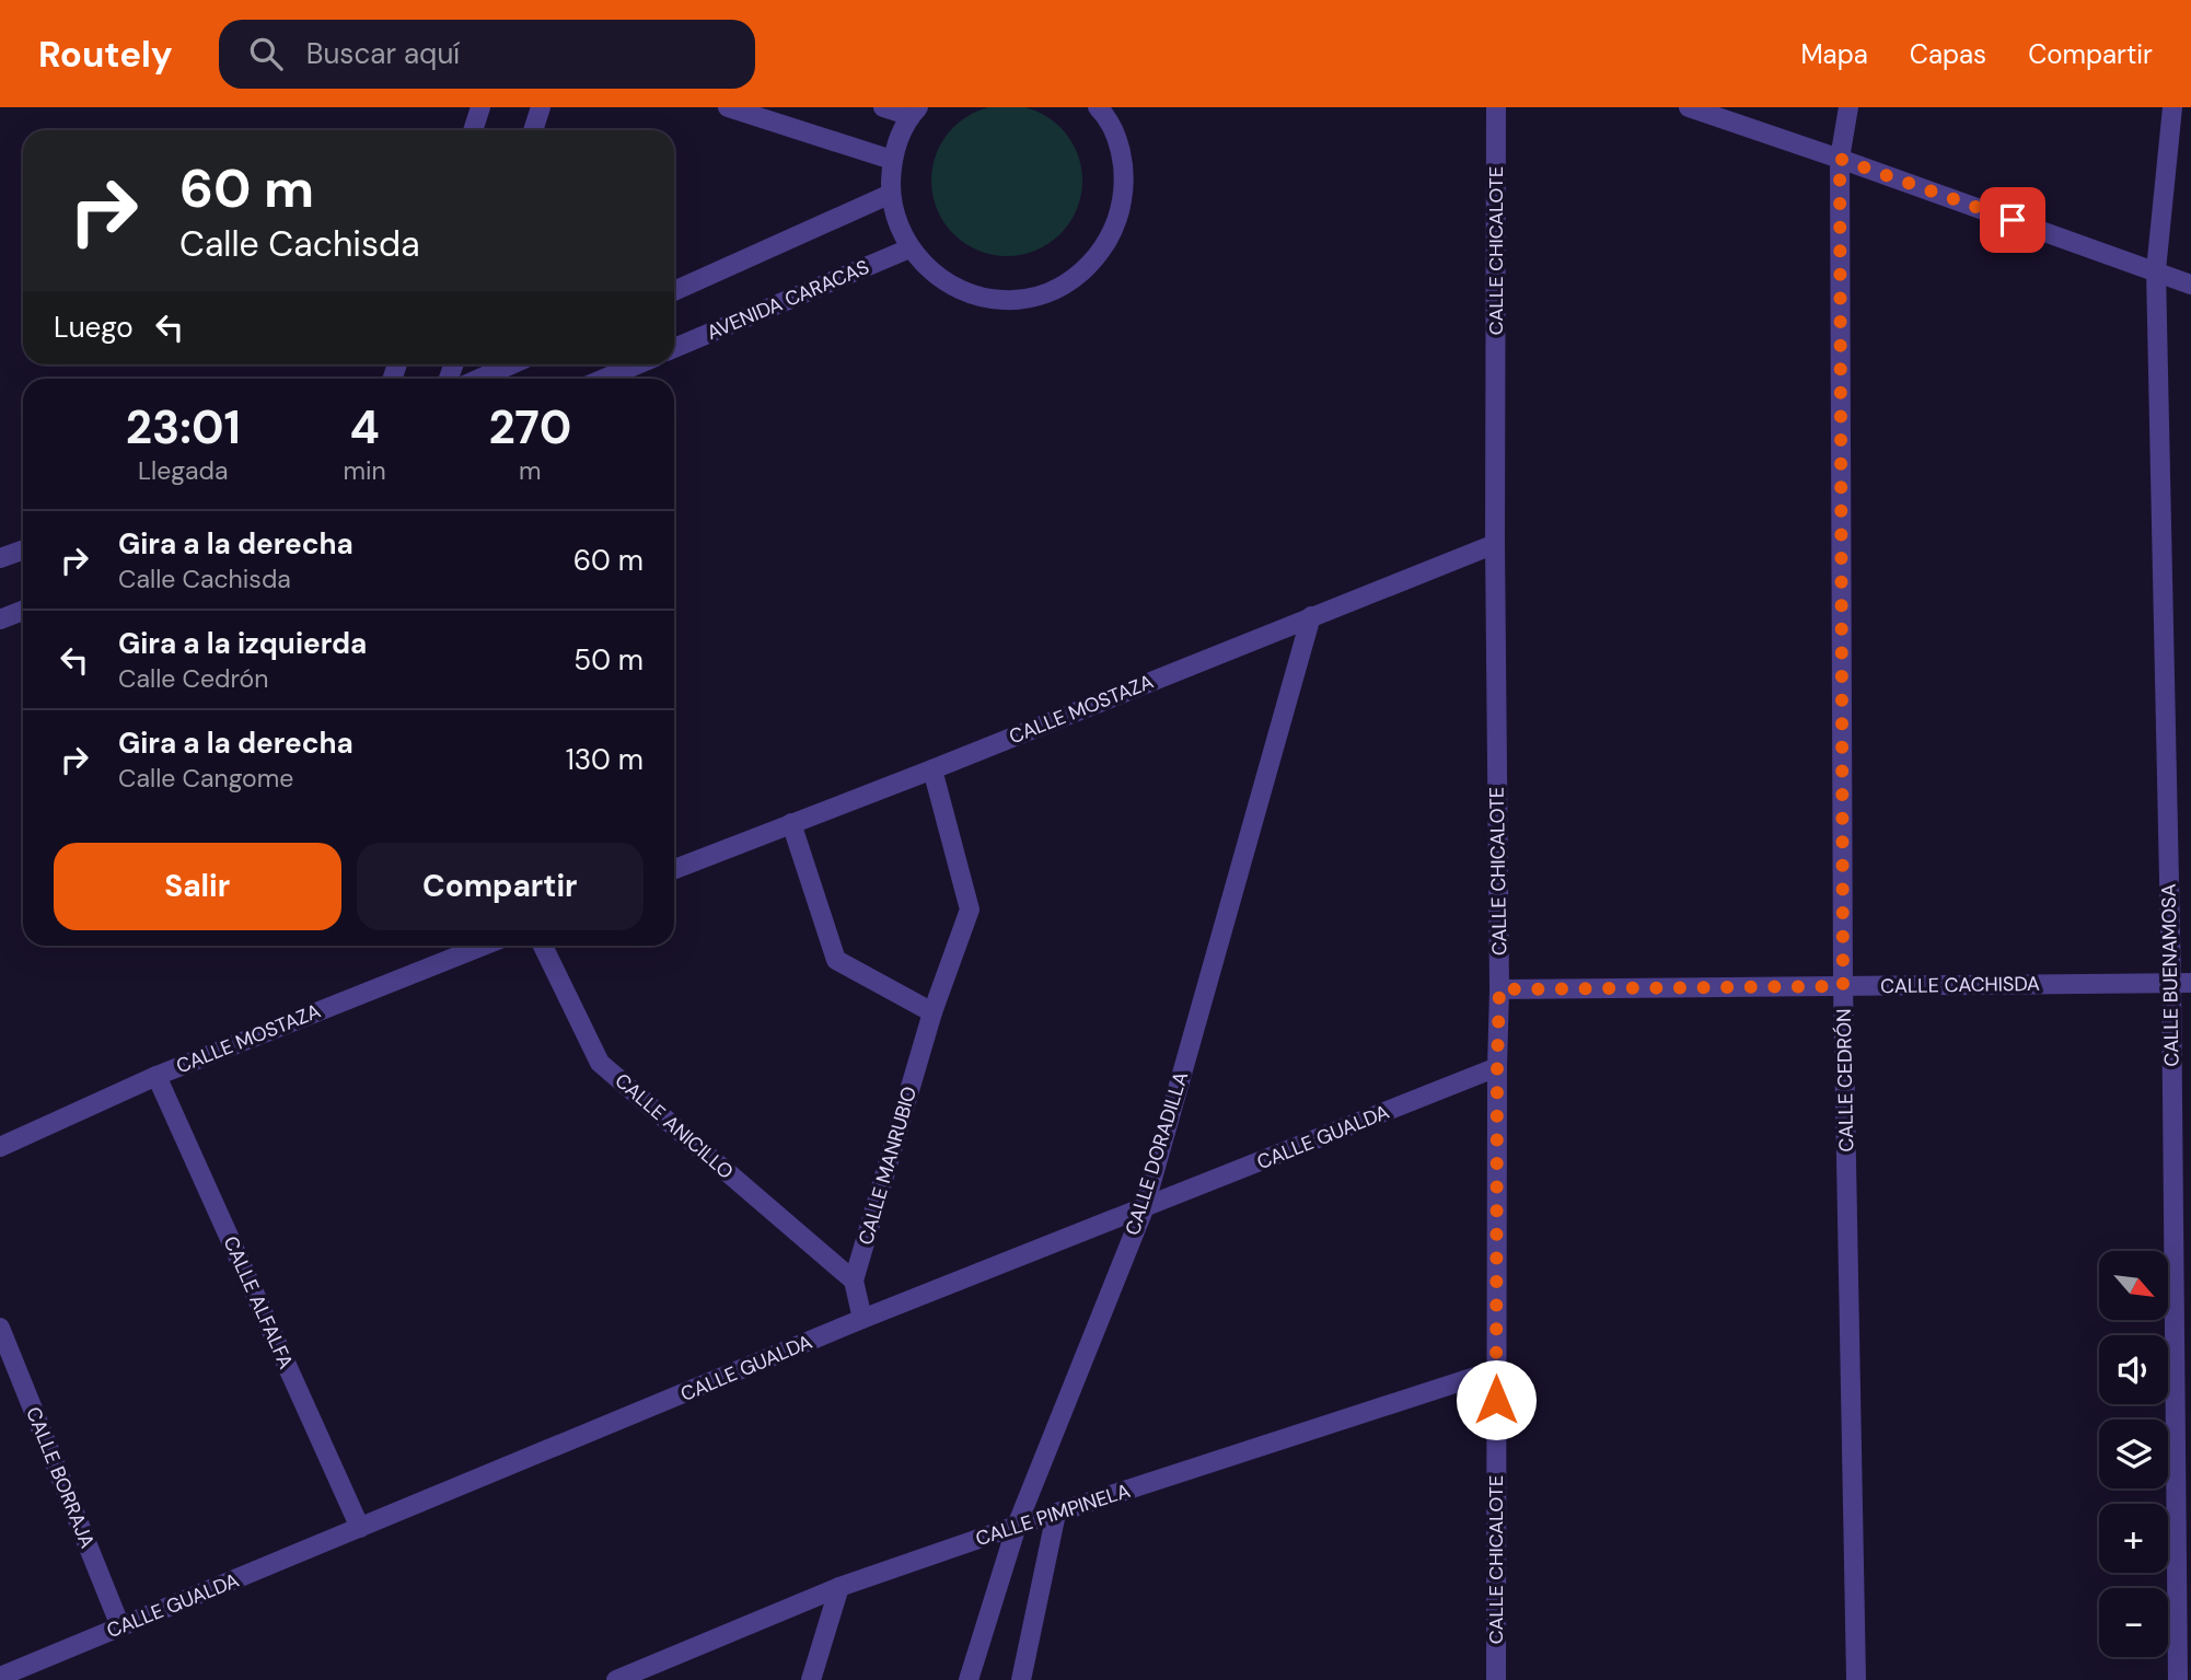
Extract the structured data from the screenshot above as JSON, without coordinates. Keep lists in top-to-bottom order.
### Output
{
  "streets": {
    "street": [
      "CALLE CHICALOTE",
      "AVENIDA CARACAS",
      "CALLE MOSTAZA",
      "CALLE BUENAMOSA",
      "CALLE CACHISDA",
      "CALLE CEDRÓN",
      "CALLE ANICILLO",
      "CALLE GUALDA",
      "CALLE DORADILLA",
      "CALLE MANRUBIO",
      "CALLE ALFALFA",
      "CALLE BORRAJA",
      "CALLE PIMPINELA"
    ]
  },
  "crossings": [
    ["CALLE CHICALOTE", "CALLE MOSTAZA"],
    ["CALLE CHICALOTE", "CALLE CACHISDA"],
    ["CALLE CHICALOTE", "CALLE GUALDA"],
    ["CALLE CHICALOTE", "CALLE PIMPINELA"],
    ["CALLE MOSTAZA", "CALLE DORADILLA"],
    ["CALLE MOSTAZA", "CALLE MANRUBIO"],
    ["CALLE MOSTAZA", "CALLE ALFALFA"],
    ["CALLE BUENAMOSA", "CALLE CACHISDA"],
    ["CALLE CACHISDA", "CALLE CEDRÓN"],
    ["CALLE ANICILLO", "CALLE MANRUBIO"],
    ["CALLE GUALDA", "CALLE DORADILLA"],
    ["CALLE GUALDA", "CALLE MANRUBIO"],
    ["CALLE GUALDA", "CALLE ALFALFA"],
    ["CALLE GUALDA", "CALLE BORRAJA"],
    ["CALLE DORADILLA", "CALLE PIMPINELA"]
  ],
  "north": "bottom right",
  "page": {
    "header": "Routely",
    "search": "Buscar aquí",
    "nav": ["Mapa", "Capas", "Compartir"],
    "turn": ["60 m", "Calle Cachisda"],
    "then": "Luego",
    "eta": [
      "23:01",
      "Llegada",
      "4",
      "min",
      "270",
      "m"
    ],
    "list": [
      {
        "name": "Gira a la derecha",
        "note": "Calle Cachisda",
        "value": "60 m"
      },
      {
        "name": "Gira a la izquierda",
        "note": "Calle Cedrón",
        "value": "50 m"
      },
      {
        "name": "Gira a la derecha",
        "note": "Calle Cangome",
        "value": "130 m"
      }
    ],
    "buttons": ["Salir", "Compartir"],
    "map_buttons": ["+", "−"]
  }
}
